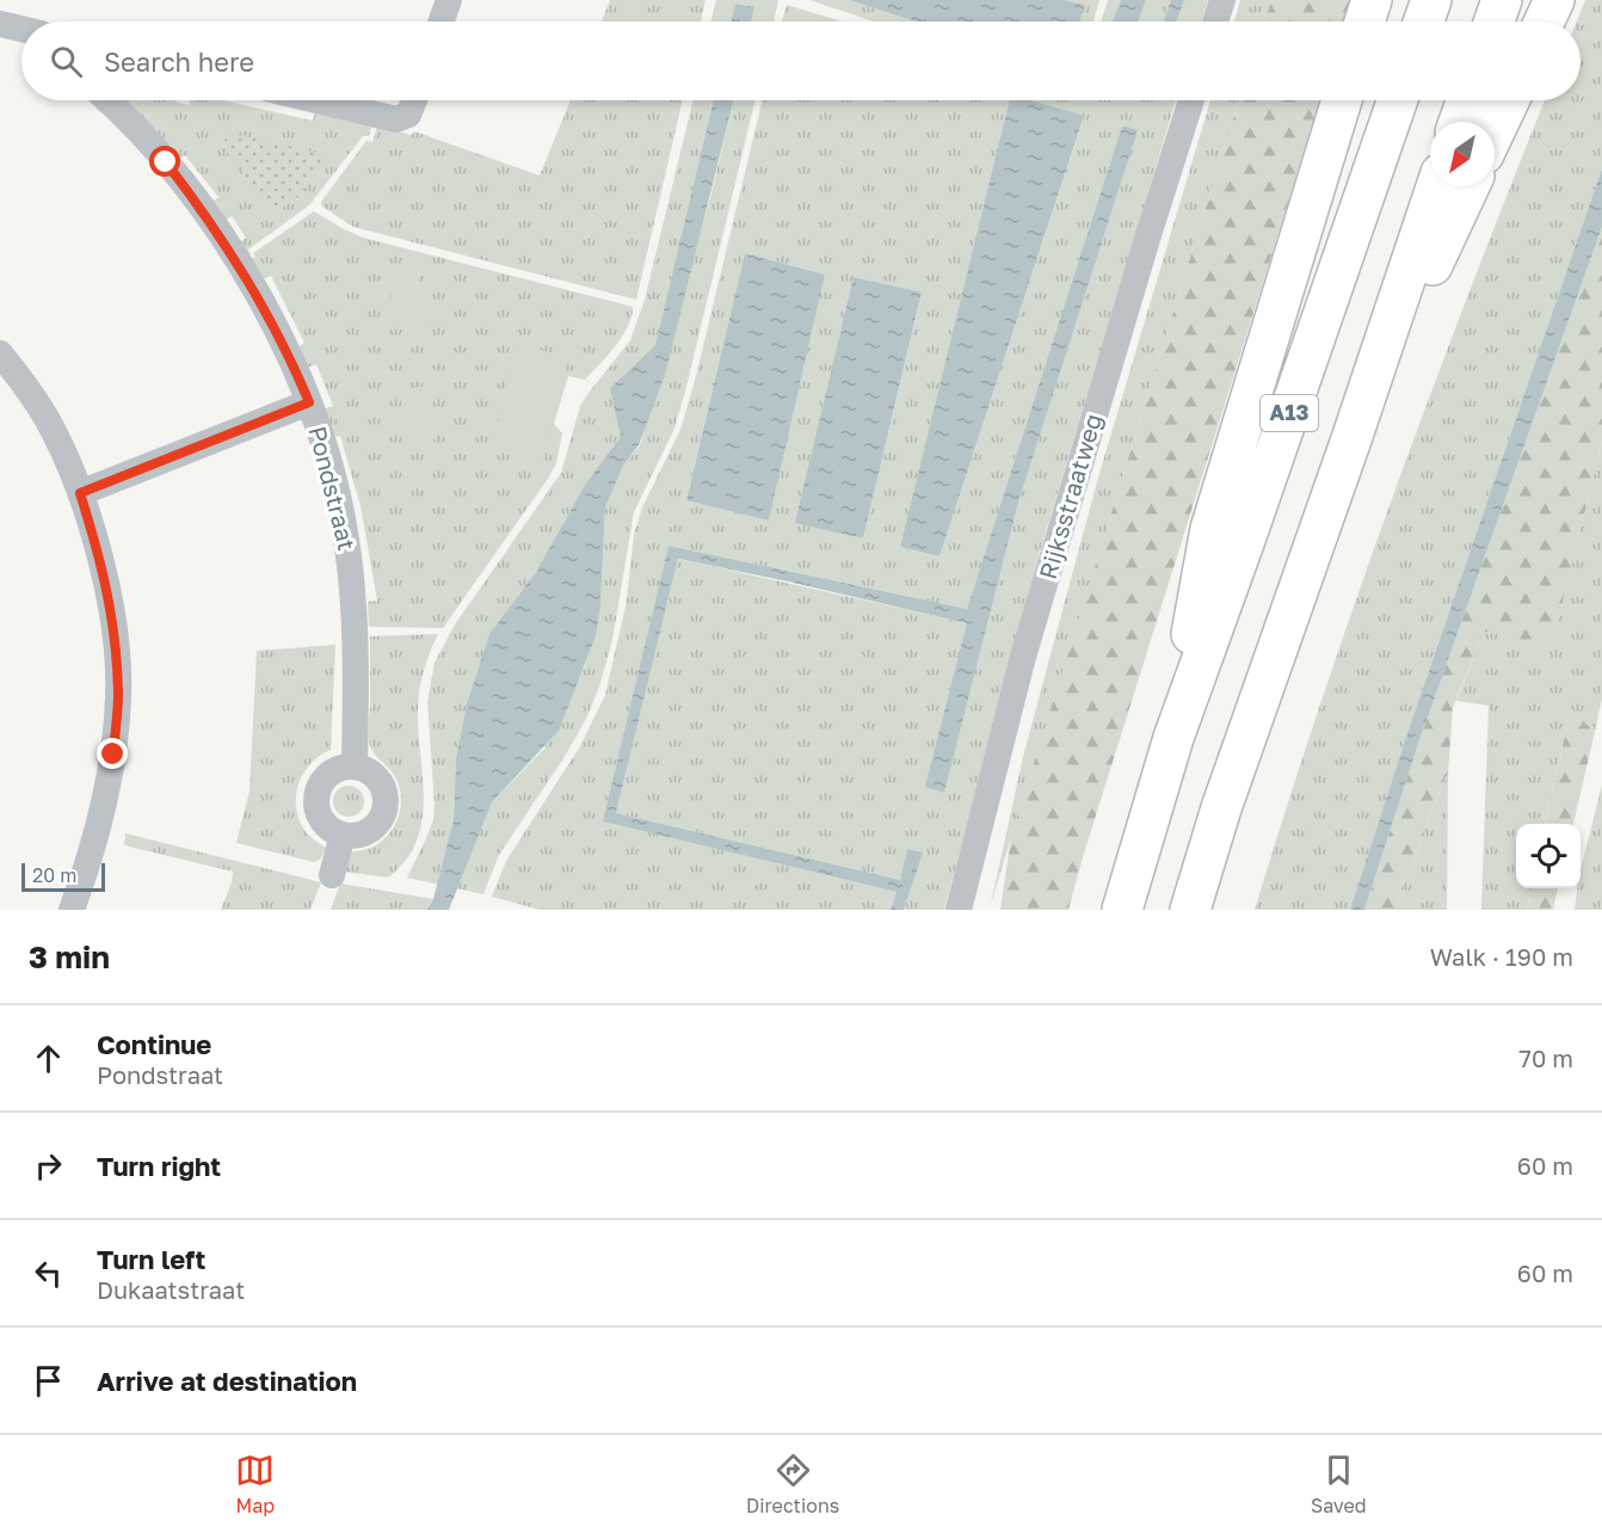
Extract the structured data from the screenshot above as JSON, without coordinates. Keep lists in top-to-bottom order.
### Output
{
  "streets": {
    "highway": ["A13"],
    "street": ["Pondstraat", "Rijksstraatweg"]
  },
  "scale_bar": "20 m",
  "north": "bottom left",
  "page": {
    "search": "Search here",
    "scale": "20 m",
    "heading": ["3 min", "Walk · 190 m"],
    "list": [
      ["Continue", "Pondstraat", "70 m"],
      ["Turn right", "60 m"],
      ["Turn left", "Dukaatstraat", "60 m"],
      "Arrive at destination"
    ],
    "nav": ["Map", "Directions", "Saved"]
  }
}
